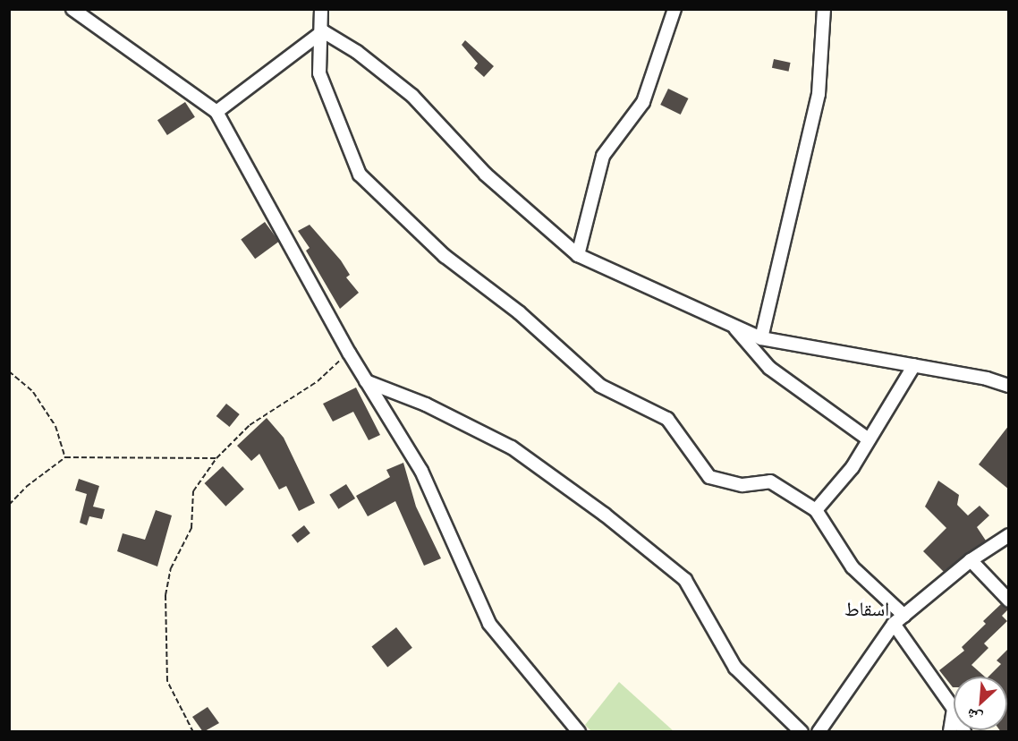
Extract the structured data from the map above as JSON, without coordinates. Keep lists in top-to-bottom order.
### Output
{
  "districts": ["اسقاط"],
  "north": "bottom left"
}
